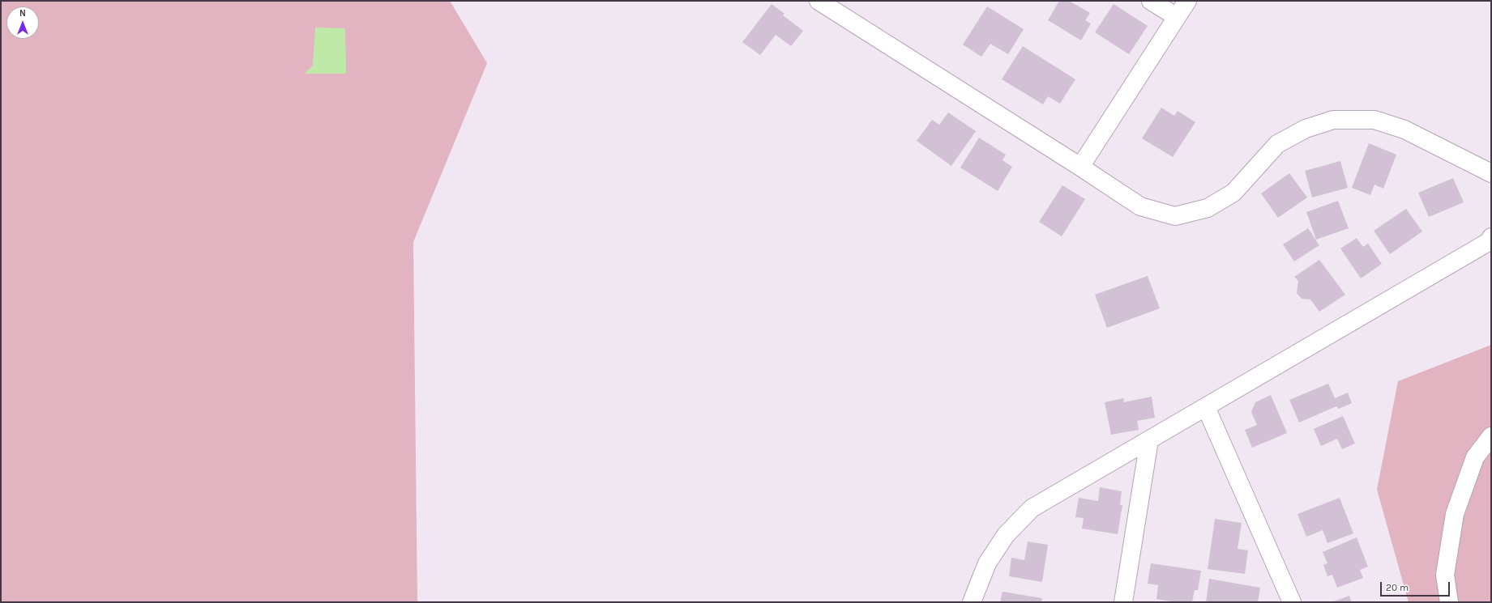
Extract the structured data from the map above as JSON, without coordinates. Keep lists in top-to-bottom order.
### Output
{
  "scale_bar": "20 m",
  "north": "top"
}
